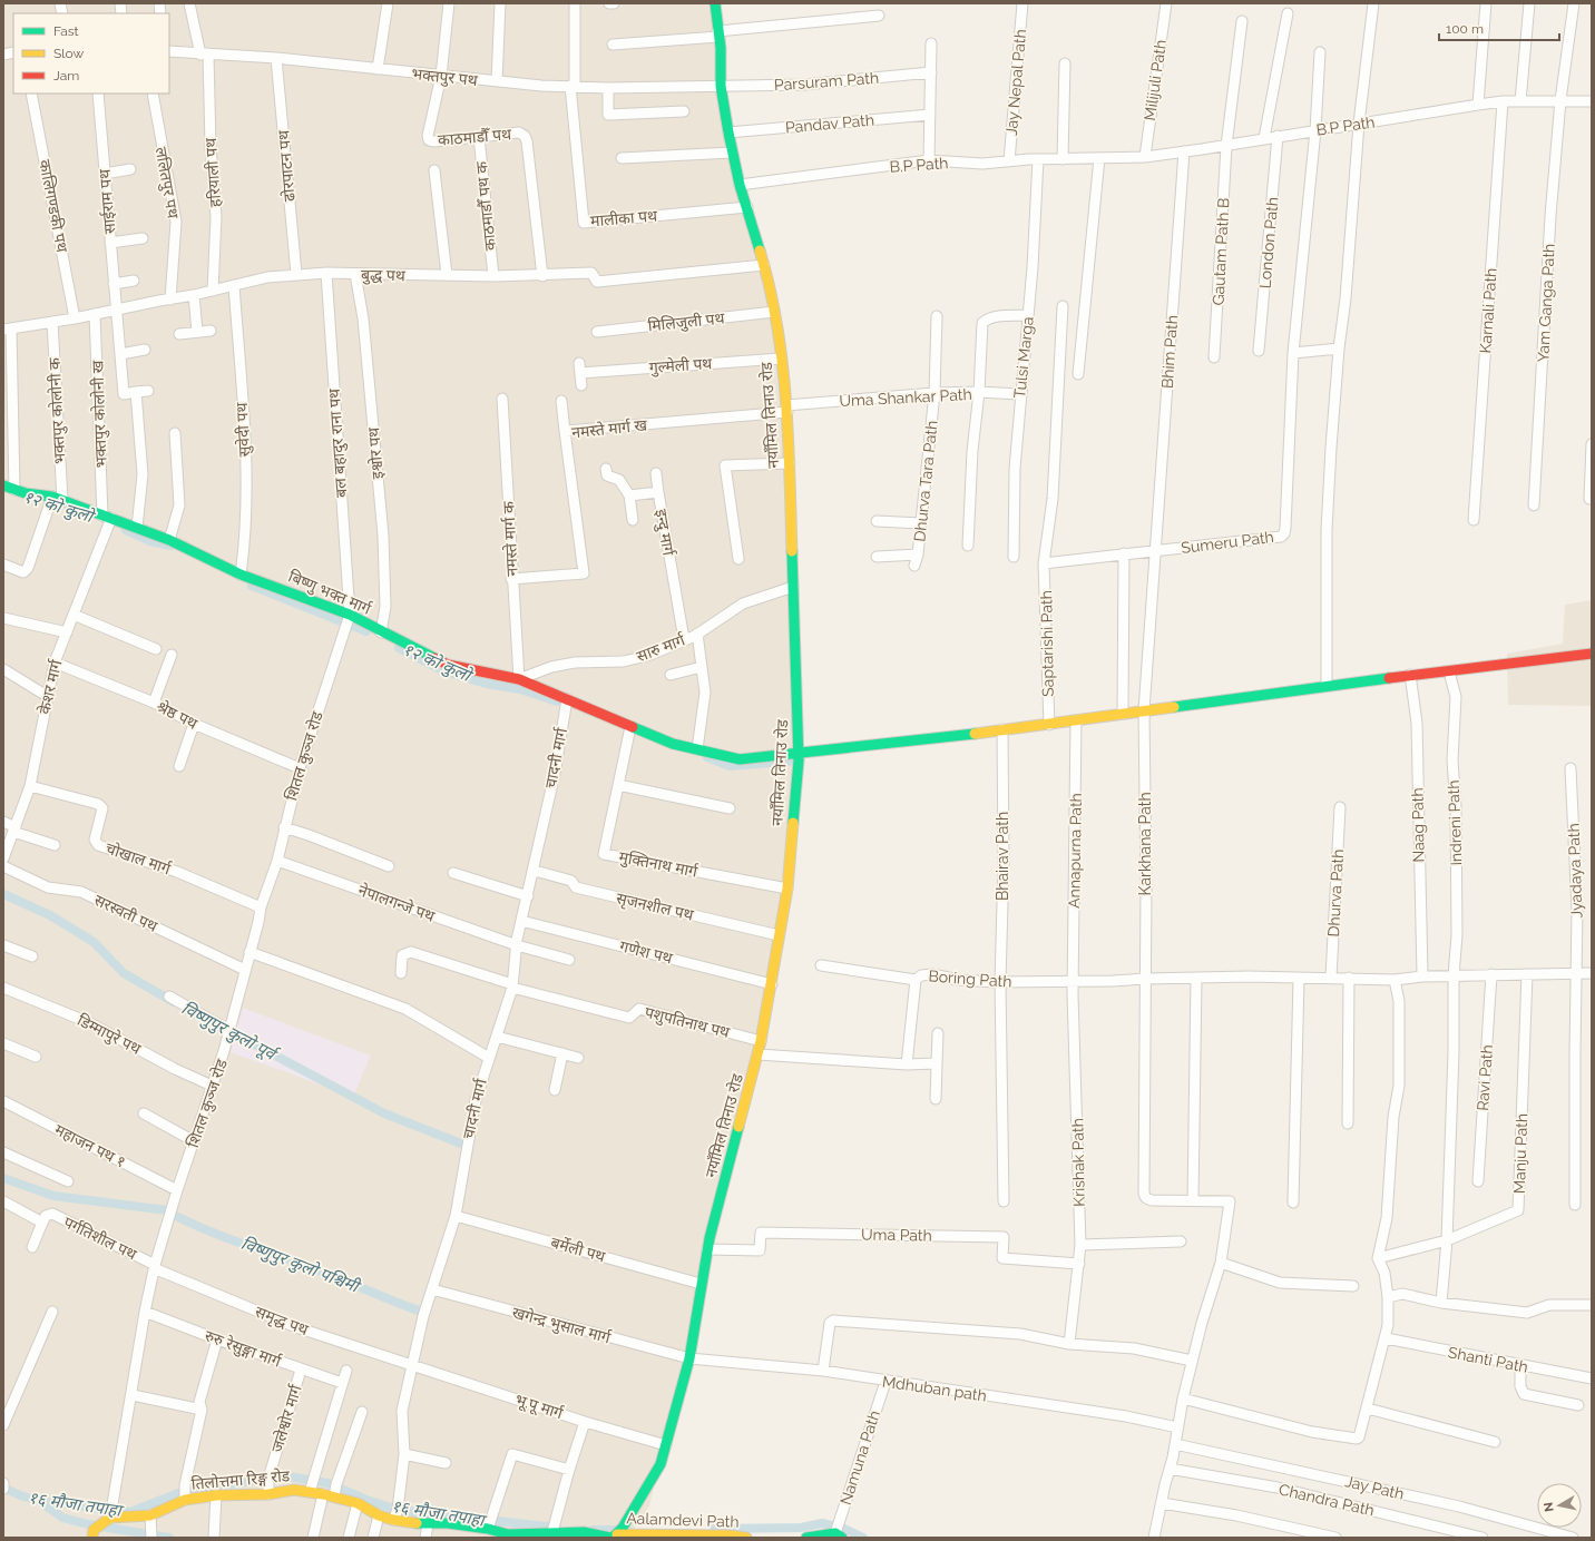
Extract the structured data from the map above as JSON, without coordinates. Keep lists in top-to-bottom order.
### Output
{
  "streets": {
    "street": [
      "भक्तपुर पथ",
      "Milijuli Path",
      "Parsuram Path",
      "Jay Nepal Path",
      "Pandav Path",
      "B.P Path",
      "काठमाडौँ पथ",
      "ढोरपाटन पथ",
      "हरियाली पथ",
      "ललितपुर पथ",
      "साईराम पथ",
      "कालिगण्डकी पथ",
      "काठमाडौँ पथ क",
      "मालीका पथ",
      "London Path",
      "Gautam Path B",
      "बुद्ध पथ",
      "Yam Ganga Path",
      "Karnali Path",
      "मिलिजुली पथ",
      "Bhim Path",
      "Tulsi Marga",
      "गुल्मेली पथ",
      "Uma Shankar Path",
      "भक्तपुर कोलोनी क",
      "भक्तपुर कोलोनी ख",
      "नयाँमिल तिनाउ रोड",
      "नमस्ते मार्ग ख",
      "सुवेदी पथ",
      "बल बहादुर राना पथ",
      "इश्वोर पथ",
      "Dhurva Tara Path",
      "इन्दु मार्ग",
      "नमस्ते मार्ग क",
      "Sumeru Path",
      "बिष्णु भक्त मार्ग",
      "Saptarishi Path",
      "सारु मार्ग",
      "केशर मार्ग",
      "श्रेष्ठ पथ",
      "शितल कुञ्ज रोड",
      "चादनी मार्ग",
      "Indreni Path",
      "Naag Path",
      "Karkhana Path",
      "Annapurna Path",
      "Bhairav Path",
      "चोखाल मार्ग",
      "मुक्तिनाथ मार्ग",
      "Jyadaya Path",
      "Dhurva Path",
      "नेपालगन्जे पथ",
      "सृजनशील पथ",
      "सरस्वती पथ",
      "गणेश पथ",
      "Boring Path",
      "पशुपतिनाथ पथ",
      "डिम्मापुरे पथ",
      "Ravi Path",
      "महाजन पथ १",
      "Manju Path",
      "Krishak Path",
      "Uma Path",
      "पर्गतिशील पथ",
      "बर्मेली पथ",
      "समृद्ध पथ",
      "खगेन्द्र भुसाल मार्ग",
      "रुरु रेसुङ्गा मार्ग",
      "Shanti Path",
      "Mdhuban path",
      "भू.पू मार्ग",
      "जलेश्वोर मार्ग",
      "Namuna Path",
      "तिलोत्तमा रिङ्ग रोड",
      "Jay Path",
      "Chandra Path",
      "Aalamdevi Path"
    ]
  },
  "crossings": [
    ["भक्तपुर पथ", "Parsuram Path"],
    ["भक्तपुर पथ", "काठमाडौँ पथ"],
    ["भक्तपुर पथ", "ढोरपाटन पथ"],
    ["भक्तपुर पथ", "हरियाली पथ"],
    ["भक्तपुर पथ", "मालीका पथ"],
    ["भक्तपुर पथ", "नयाँमिल तिनाउ रोड"],
    ["Milijuli Path", "B.P Path"],
    ["Parsuram Path", "नयाँमिल तिनाउ रोड"],
    ["Jay Nepal Path", "B.P Path"],
    ["Pandav Path", "नयाँमिल तिनाउ रोड"],
    ["B.P Path", "London Path"],
    ["B.P Path", "Gautam Path B"],
    ["B.P Path", "Yam Ganga Path"],
    ["B.P Path", "Karnali Path"],
    ["B.P Path", "Bhim Path"],
    ["B.P Path", "Tulsi Marga"],
    ["B.P Path", "नयाँमिल तिनाउ रोड"],
    ["काठमाडौँ पथ", "काठमाडौँ पथ क"],
    ["काठमाडौँ पथ", "बुद्ध पथ"],
    ["ढोरपाटन पथ", "बुद्ध पथ"],
    ["हरियाली पथ", "बुद्ध पथ"],
    ["ललितपुर पथ", "बुद्ध पथ"],
    ["साईराम पथ", "बुद्ध पथ"],
    ["कालिगण्डकी पथ", "बुद्ध पथ"],
    ["काठमाडौँ पथ क", "बुद्ध पथ"],
    ["मालीका पथ", "नयाँमिल तिनाउ रोड"],
    ["बुद्ध पथ", "भक्तपुर कोलोनी क"],
    ["बुद्ध पथ", "भक्तपुर कोलोनी ख"],
    ["बुद्ध पथ", "नयाँमिल तिनाउ रोड"],
    ["बुद्ध पथ", "सुवेदी पथ"],
    ["बुद्ध पथ", "बल बहादुर राना पथ"],
    ["बुद्ध पथ", "इश्वोर पथ"],
    ["मिलिजुली पथ", "नयाँमिल तिनाउ रोड"],
    ["Bhim Path", "Sumeru Path"],
    ["Bhim Path", "बिष्णु भक्त मार्ग"],
    ["Bhim Path", "Karkhana Path"],
    ["गुल्मेली पथ", "नयाँमिल तिनाउ रोड"],
    ["Uma Shankar Path", "नयाँमिल तिनाउ रोड"],
    ["Uma Shankar Path", "नमस्ते मार्ग ख"],
    ["Uma Shankar Path", "Dhurva Tara Path"],
    ["भक्तपुर कोलोनी क", "बिष्णु भक्त मार्ग"],
    ["भक्तपुर कोलोनी ख", "बिष्णु भक्त मार्ग"],
    ["भक्तपुर कोलोनी ख", "केशर मार्ग"],
    ["नयाँमिल तिनाउ रोड", "नमस्ते मार्ग ख"],
    ["नयाँमिल तिनाउ रोड", "बिष्णु भक्त मार्ग"],
    ["नयाँमिल तिनाउ रोड", "सारु मार्ग"],
    ["नयाँमिल तिनाउ रोड", "मुक्तिनाथ मार्ग"],
    ["नयाँमिल तिनाउ रोड", "सृजनशील पथ"],
    ["नयाँमिल तिनाउ रोड", "गणेश पथ"],
    ["नयाँमिल तिनाउ रोड", "पशुपतिनाथ पथ"],
    ["नयाँमिल तिनाउ रोड", "Uma Path"],
    ["नयाँमिल तिनाउ रोड", "बर्मेली पथ"],
    ["नयाँमिल तिनाउ रोड", "खगेन्द्र भुसाल मार्ग"],
    ["नयाँमिल तिनाउ रोड", "Mdhuban path"],
    ["नयाँमिल तिनाउ रोड", "भू.पू मार्ग"],
    ["नयाँमिल तिनाउ रोड", "तिलोत्तमा रिङ्ग रोड"],
    ["नयाँमिल तिनाउ रोड", "Aalamdevi Path"],
    ["नमस्ते मार्ग ख", "नमस्ते मार्ग क"],
    ["सुवेदी पथ", "बिष्णु भक्त मार्ग"],
    ["बल बहादुर राना पथ", "बिष्णु भक्त मार्ग"],
    ["बल बहादुर राना पथ", "शितल कुञ्ज रोड"],
    ["इश्वोर पथ", "बिष्णु भक्त मार्ग"],
    ["इन्दु मार्ग", "सारु मार्ग"],
    ["नमस्ते मार्ग क", "बिष्णु भक्त मार्ग"],
    ["नमस्ते मार्ग क", "सारु मार्ग"],
    ["Sumeru Path", "Saptarishi Path"],
    ["बिष्णु भक्त मार्ग", "Saptarishi Path"],
    ["बिष्णु भक्त मार्ग", "सारु मार्ग"],
    ["बिष्णु भक्त मार्ग", "केशर मार्ग"],
    ["बिष्णु भक्त मार्ग", "शितल कुञ्ज रोड"],
    ["बिष्णु भक्त मार्ग", "चादनी मार्ग"],
    ["बिष्णु भक्त मार्ग", "Indreni Path"],
    ["बिष्णु भक्त मार्ग", "Naag Path"],
    ["बिष्णु भक्त मार्ग", "Karkhana Path"],
    ["बिष्णु भक्त मार्ग", "Annapurna Path"],
    ["बिष्णु भक्त मार्ग", "Bhairav Path"],
    ["बिष्णु भक्त मार्ग", "मुक्तिनाथ मार्ग"],
    ["केशर मार्ग", "श्रेष्ठ पथ"],
    ["केशर मार्ग", "चोखाल मार्ग"],
    ["श्रेष्ठ पथ", "शितल कुञ्ज रोड"],
    ["शितल कुञ्ज रोड", "चोखाल मार्ग"],
    ["शितल कुञ्ज रोड", "नेपालगन्जे पथ"],
    ["शितल कुञ्ज रोड", "सरस्वती पथ"],
    ["शितल कुञ्ज रोड", "डिम्मापुरे पथ"],
    ["शितल कुञ्ज रोड", "महाजन पथ १"],
    ["शितल कुञ्ज रोड", "पर्गतिशील पथ"],
    ["शितल कुञ्ज रोड", "समृद्ध पथ"],
    ["शितल कुञ्ज रोड", "रुरु रेसुङ्गा मार्ग"],
    ["शितल कुञ्ज रोड", "तिलोत्तमा रिङ्ग रोड"],
    ["चादनी मार्ग", "नेपालगन्जे पथ"],
    ["चादनी मार्ग", "सृजनशील पथ"],
    ["चादनी मार्ग", "गणेश पथ"],
    ["चादनी मार्ग", "पशुपतिनाथ पथ"],
    ["चादनी मार्ग", "बर्मेली पथ"],
    ["चादनी मार्ग", "समृद्ध पथ"],
    ["चादनी मार्ग", "खगेन्द्र भुसाल मार्ग"],
    ["चादनी मार्ग", "भू.पू मार्ग"],
    ["चादनी मार्ग", "तिलोत्तमा रिङ्ग रोड"],
    ["Indreni Path", "Boring Path"],
    ["Indreni Path", "Manju Path"],
    ["Naag Path", "Boring Path"],
    ["Karkhana Path", "Boring Path"],
    ["Annapurna Path", "Boring Path"],
    ["Annapurna Path", "Krishak Path"],
    ["Bhairav Path", "Boring Path"],
    ["Jyadaya Path", "Boring Path"],
    ["Dhurva Path", "Boring Path"],
    ["Boring Path", "Ravi Path"],
    ["Boring Path", "Manju Path"],
    ["Boring Path", "Krishak Path"],
    ["Krishak Path", "Uma Path"],
    ["पर्गतिशील पथ", "समृद्ध पथ"],
    ["समृद्ध पथ", "भू.पू मार्ग"],
    ["खगेन्द्र भुसाल मार्ग", "Mdhuban path"],
    ["रुरु रेसुङ्गा मार्ग", "जलेश्वोर मार्ग"],
    ["Mdhuban path", "Namuna Path"],
    ["जलेश्वोर मार्ग", "तिलोत्तमा रिङ्ग रोड"],
    ["तिलोत्तमा रिङ्ग रोड", "Aalamdevi Path"]
  ],
  "water": [
    "१२ को कुलो",
    "विष्णुपुर कुलो पूर्व",
    "विष्णुपुर कुलो पश्चिमी",
    "१६ मौजा तपाहा"
  ],
  "legend": ["Fast", "Slow", "Jam"],
  "scale_bar": "100 m",
  "north": "left"
}
